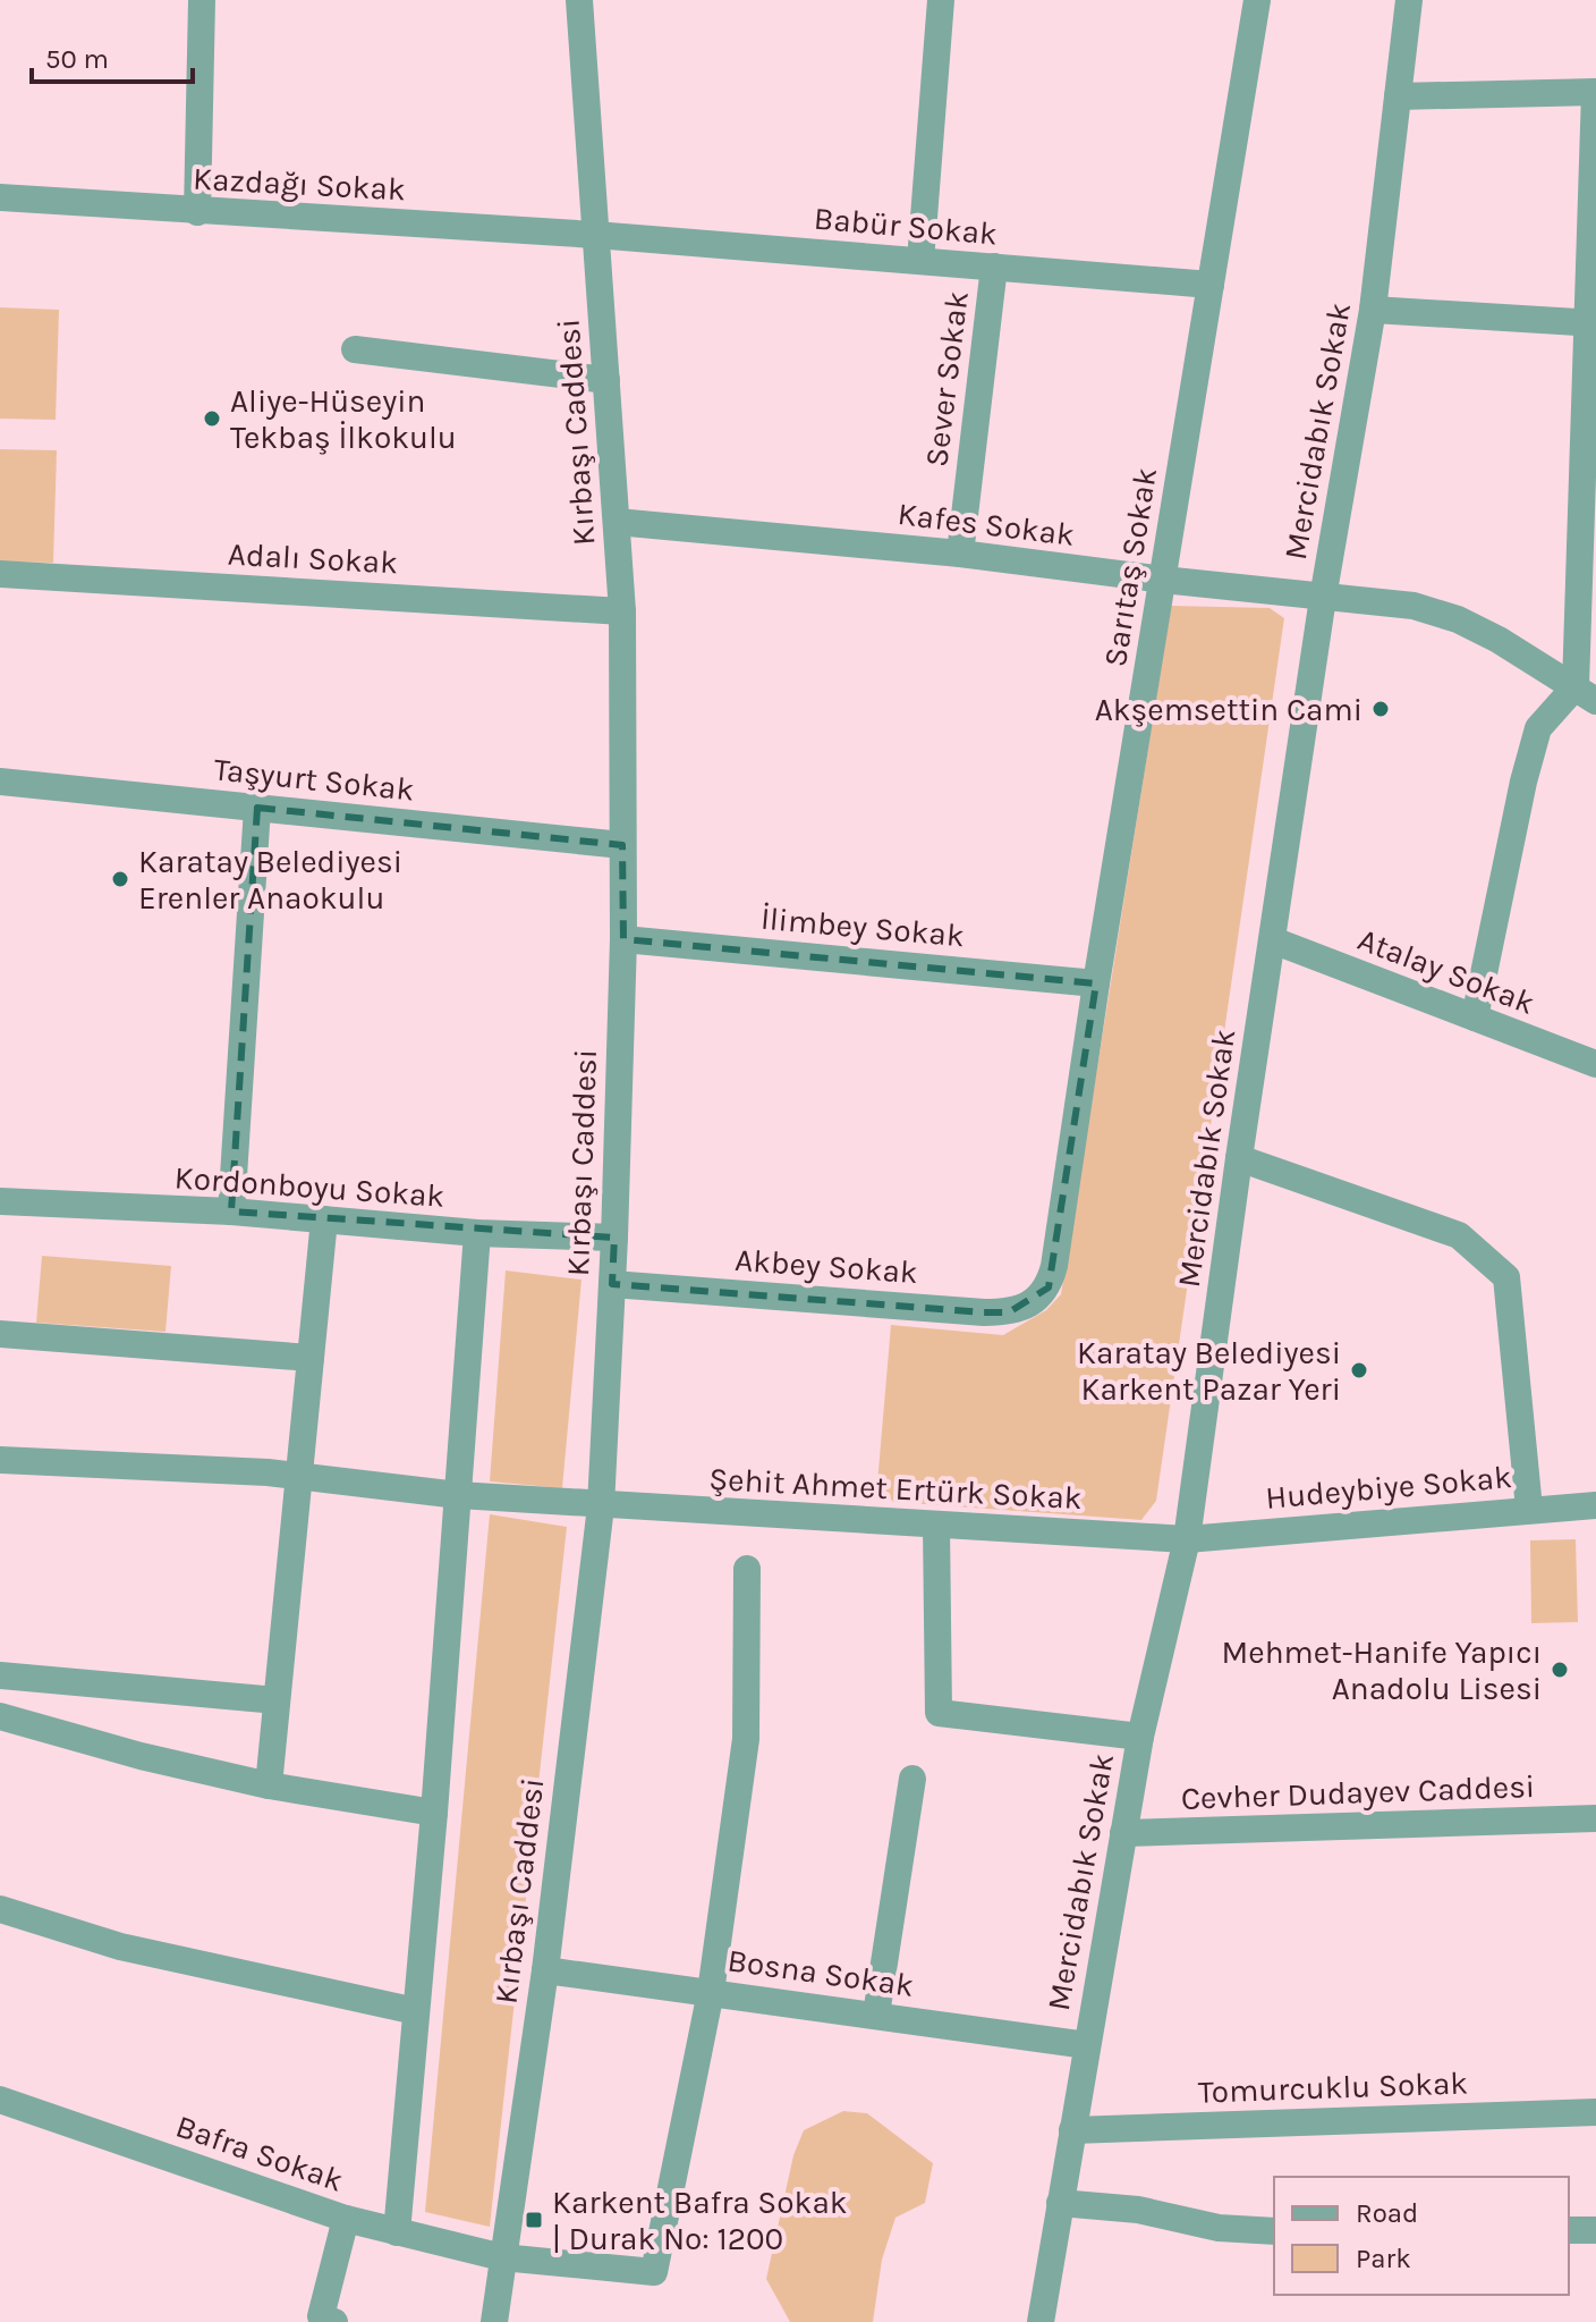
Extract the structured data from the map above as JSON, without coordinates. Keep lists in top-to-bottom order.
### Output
{
  "streets": {
    "street": [
      "Kazdağı Sokak",
      "Babür Sokak",
      "Sever Sokak",
      "Mercidabık Sokak",
      "Kırbaşı Caddesi",
      "Kafes Sokak",
      "Adalı Sokak",
      "Sarıtaş Sokak",
      "Taşyurt Sokak",
      "İlimbey Sokak",
      "Atalay Sokak",
      "Kordonboyu Sokak",
      "Akbey Sokak",
      "Hudeybiye Sokak",
      "Şehit Ahmet Ertürk Sokak",
      "Cevher Dudayev Caddesi",
      "Bosna Sokak",
      "Tomurcuklu Sokak",
      "Bafra Sokak"
    ]
  },
  "crossings": [
    ["Kazdağı Sokak", "Babür Sokak"],
    ["Kazdağı Sokak", "Kırbaşı Caddesi"],
    ["Babür Sokak", "Sever Sokak"],
    ["Babür Sokak", "Kırbaşı Caddesi"],
    ["Babür Sokak", "Sarıtaş Sokak"],
    ["Sever Sokak", "Kafes Sokak"],
    ["Mercidabık Sokak", "Kafes Sokak"],
    ["Mercidabık Sokak", "Atalay Sokak"],
    ["Mercidabık Sokak", "Hudeybiye Sokak"],
    ["Mercidabık Sokak", "Şehit Ahmet Ertürk Sokak"],
    ["Mercidabık Sokak", "Cevher Dudayev Caddesi"],
    ["Mercidabık Sokak", "Bosna Sokak"],
    ["Mercidabık Sokak", "Tomurcuklu Sokak"],
    ["Kırbaşı Caddesi", "Kafes Sokak"],
    ["Kırbaşı Caddesi", "Adalı Sokak"],
    ["Kırbaşı Caddesi", "Taşyurt Sokak"],
    ["Kırbaşı Caddesi", "İlimbey Sokak"],
    ["Kırbaşı Caddesi", "Kordonboyu Sokak"],
    ["Kırbaşı Caddesi", "Akbey Sokak"],
    ["Kırbaşı Caddesi", "Şehit Ahmet Ertürk Sokak"],
    ["Kırbaşı Caddesi", "Bosna Sokak"],
    ["Kırbaşı Caddesi", "Bafra Sokak"],
    ["Kafes Sokak", "Sarıtaş Sokak"],
    ["Sarıtaş Sokak", "İlimbey Sokak"],
    ["Sarıtaş Sokak", "Akbey Sokak"],
    ["Hudeybiye Sokak", "Şehit Ahmet Ertürk Sokak"],
    ["Bosna Sokak", "Bafra Sokak"]
  ],
  "places": {
    "other": [
      "Aliye-Hüseyin Tekbaş İlkokulu",
      "Akşemsettin Cami",
      "Karatay Belediyesi Erenler Anaokulu",
      "Karatay Belediyesi Karkent Pazar Yeri",
      "Mehmet-Hanife Yapıcı Anadolu Lisesi"
    ],
    "transit": ["Karkent Bafra Sokak | Durak No: 1200"]
  },
  "legend": ["Road", "Park"],
  "scale_bar": "50 m"
}
